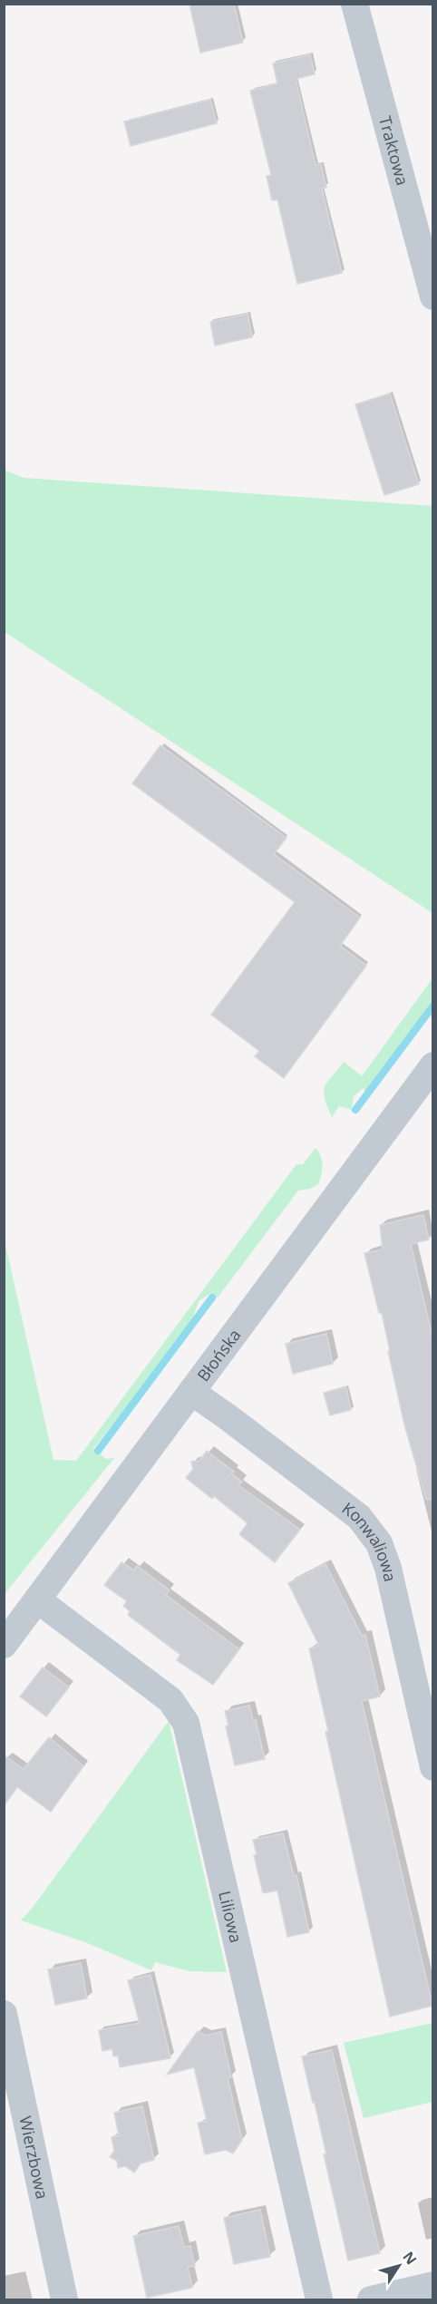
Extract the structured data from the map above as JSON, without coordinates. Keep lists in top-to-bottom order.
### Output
{
  "streets": {
    "street": [
      "Traktowa",
      "Błońska",
      "Konwaliowa",
      "Liliowa",
      "Wierzbowa"
    ]
  },
  "crossings": [
    ["Błońska", "Konwaliowa"],
    ["Błońska", "Liliowa"]
  ],
  "north": "top right"
}
